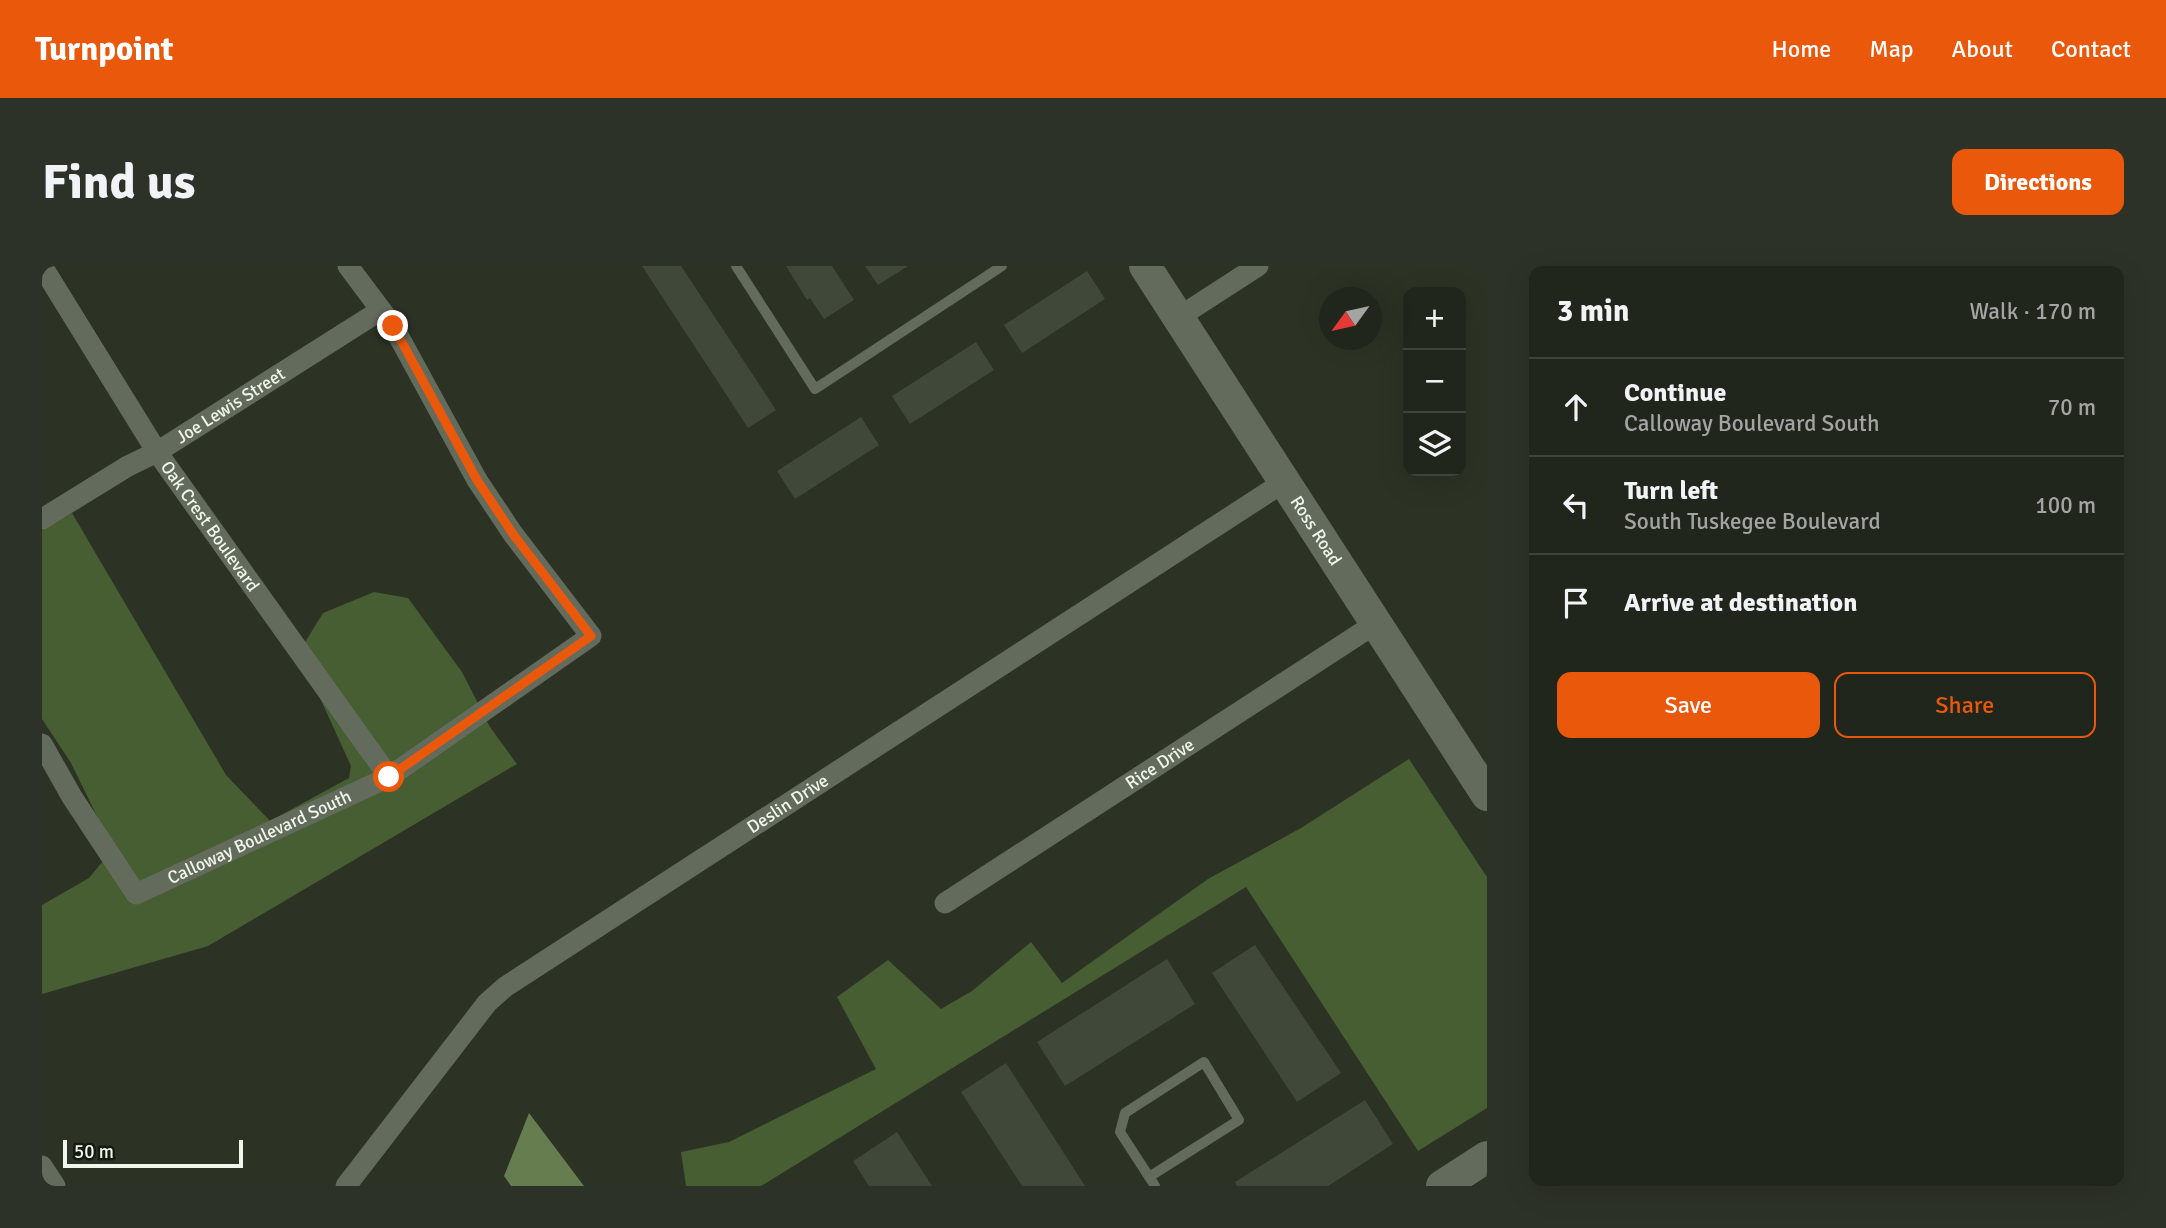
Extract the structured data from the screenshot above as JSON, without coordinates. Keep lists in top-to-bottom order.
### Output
{
  "streets": {
    "street": [
      "Joe Lewis Street",
      "Oak Crest Boulevard",
      "Ross Road",
      "Rice Drive",
      "Deslin Drive",
      "Calloway Boulevard South"
    ]
  },
  "crossings": [
    ["Joe Lewis Street", "Oak Crest Boulevard"],
    ["Joe Lewis Street", "Calloway Boulevard South"],
    ["Oak Crest Boulevard", "Calloway Boulevard South"],
    ["Ross Road", "Rice Drive"],
    ["Ross Road", "Deslin Drive"]
  ],
  "scale_bar": "50 m",
  "north": "bottom left",
  "page": {
    "header": "Turnpoint",
    "nav": [
      "Home",
      "Map",
      "About",
      "Contact"
    ],
    "buttons": [
      "Directions",
      ["Save", "Share"]
    ],
    "title": "Find us",
    "heading": ["3 min", "Walk · 170 m"],
    "map_buttons": ["+", "−"],
    "list": [
      ["Continue", "Calloway Boulevard South", "70 m"],
      ["Turn left", "South Tuskegee Boulevard", "100 m"],
      "Arrive at destination"
    ],
    "scale": "50 m"
  }
}
